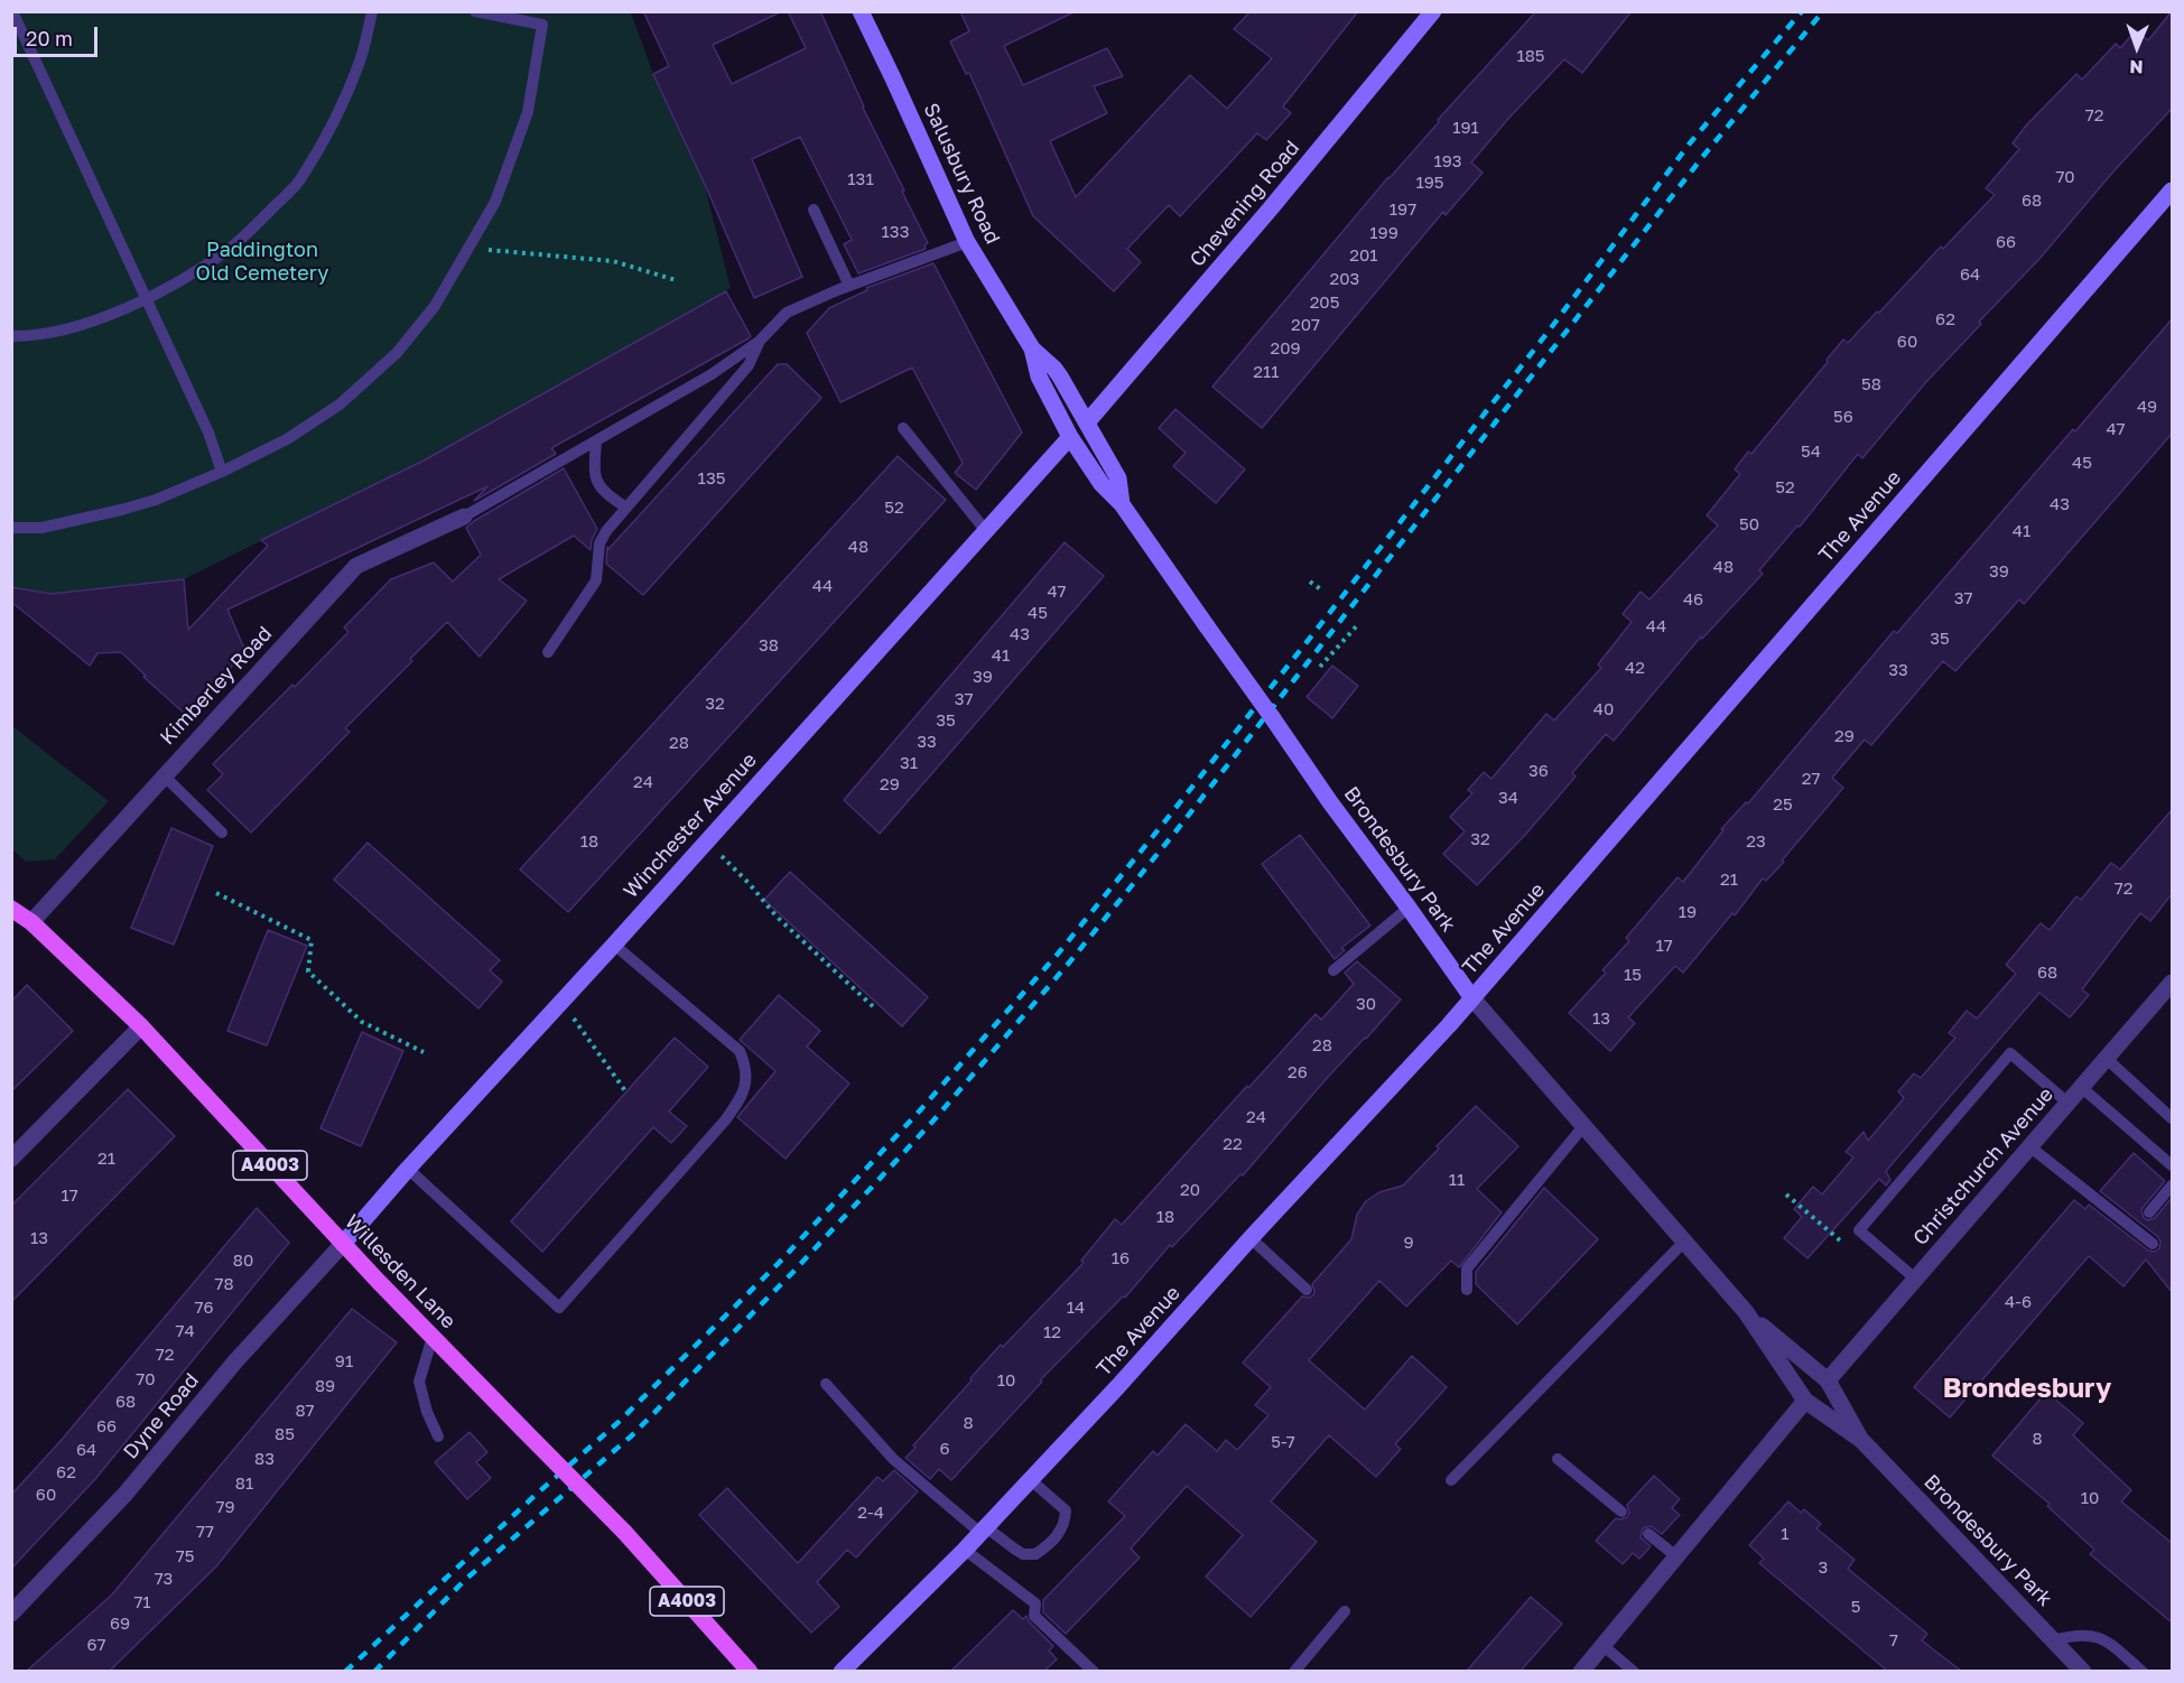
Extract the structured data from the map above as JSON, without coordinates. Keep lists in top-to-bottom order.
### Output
{
  "streets": {
    "main road": ["A4003", "Willesden Lane"],
    "street": [
      "Salusbury Road",
      "Chevening Road",
      "The Avenue",
      "Kimberley Road",
      "Winchester Avenue",
      "Brondesbury Park",
      "Christchurch Avenue",
      "Dyne Road"
    ]
  },
  "crossings": [
    ["Salusbury Road", "Chevening Road"],
    ["Salusbury Road", "Winchester Avenue"],
    ["Salusbury Road", "Brondesbury Park"],
    ["Chevening Road", "Brondesbury Park"],
    ["The Avenue", "Brondesbury Park"],
    ["Kimberley Road", "Willesden Lane"],
    ["Winchester Avenue", "Brondesbury Park"],
    ["Winchester Avenue", "Willesden Lane"],
    ["Winchester Avenue", "Dyne Road"],
    ["Brondesbury Park", "Christchurch Avenue"],
    ["Willesden Lane", "Dyne Road"]
  ],
  "districts": ["Brondesbury"],
  "parks": ["Paddington Old Cemetery"],
  "house_numbers": [
    "185",
    "72",
    "191",
    "193",
    "70",
    "131",
    "195",
    "68",
    "197",
    "133",
    "199",
    "66",
    "201",
    "64",
    "203",
    "205",
    "62",
    "207",
    "60",
    "209",
    "211",
    "58",
    "49",
    "56",
    "47",
    "54",
    "45",
    "135",
    "52",
    "43",
    "52",
    "50",
    "41",
    "48",
    "48",
    "39",
    "44",
    "47",
    "37",
    "46",
    "45",
    "44",
    "43",
    "35",
    "38",
    "41",
    "42",
    "33",
    "39",
    "37",
    "32",
    "40",
    "35",
    "29",
    "33",
    "28",
    "31",
    "36",
    "27",
    "24",
    "29",
    "34",
    "25",
    "32",
    "18",
    "23",
    "21",
    "72",
    "19",
    "17",
    "68",
    "15",
    "30",
    "13",
    "28",
    "26",
    "24",
    "22",
    "21",
    "11",
    "20",
    "17",
    "18",
    "13",
    "9",
    "16",
    "80",
    "78",
    "4-6",
    "76",
    "14",
    "74",
    "12",
    "72",
    "91",
    "70",
    "10",
    "89",
    "68",
    "87",
    "8",
    "66",
    "85",
    "8",
    "5-7",
    "6",
    "64",
    "83",
    "62",
    "81",
    "60",
    "10",
    "79",
    "2-4",
    "77",
    "1",
    "75",
    "3",
    "73",
    "71",
    "5",
    "69",
    "7",
    "67"
  ],
  "scale_bar": "20 m",
  "north": "bottom"
}
